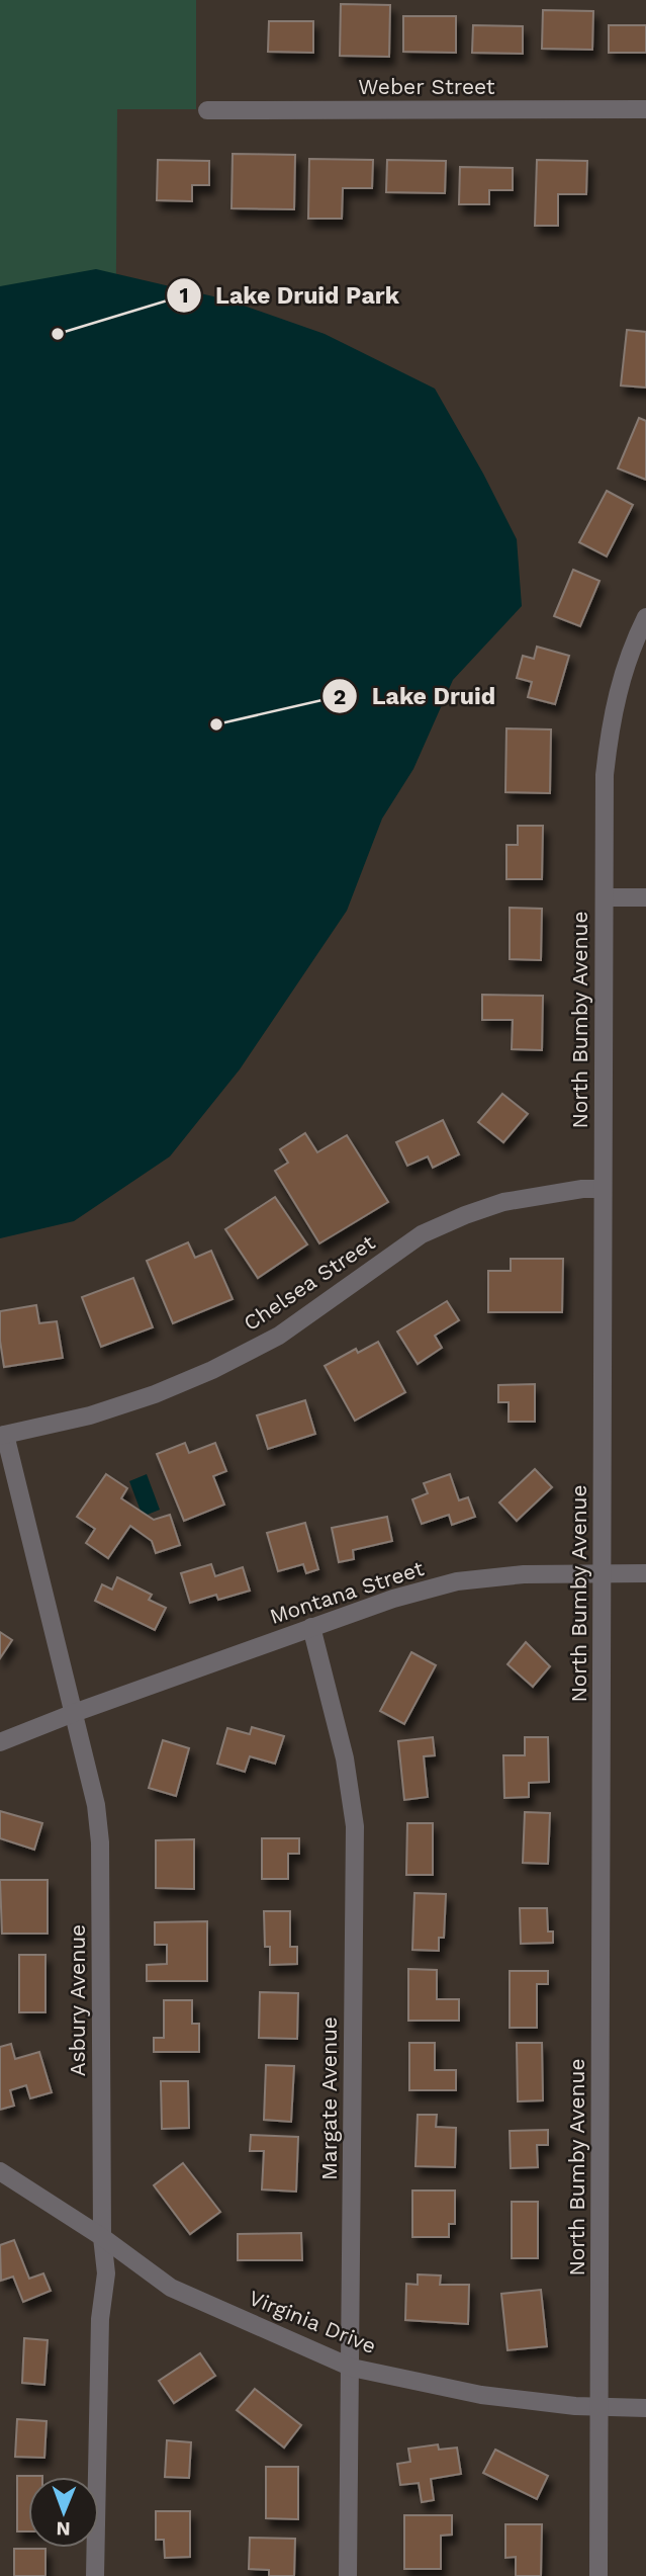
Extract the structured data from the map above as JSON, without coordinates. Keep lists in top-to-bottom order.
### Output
{
  "streets": {
    "street": [
      "Weber Street",
      "North Bumby Avenue",
      "Chelsea Street",
      "Montana Street",
      "Asbury Avenue",
      "Margate Avenue",
      "Virginia Drive"
    ]
  },
  "crossings": [
    ["North Bumby Avenue", "Chelsea Street"],
    ["North Bumby Avenue", "Montana Street"],
    ["North Bumby Avenue", "Virginia Drive"],
    ["Chelsea Street", "Asbury Avenue"],
    ["Montana Street", "Asbury Avenue"],
    ["Montana Street", "Margate Avenue"],
    ["Asbury Avenue", "Virginia Drive"],
    ["Margate Avenue", "Virginia Drive"]
  ],
  "places": ["Lake Druid Park", "Lake Druid"],
  "north": "bottom"
}
